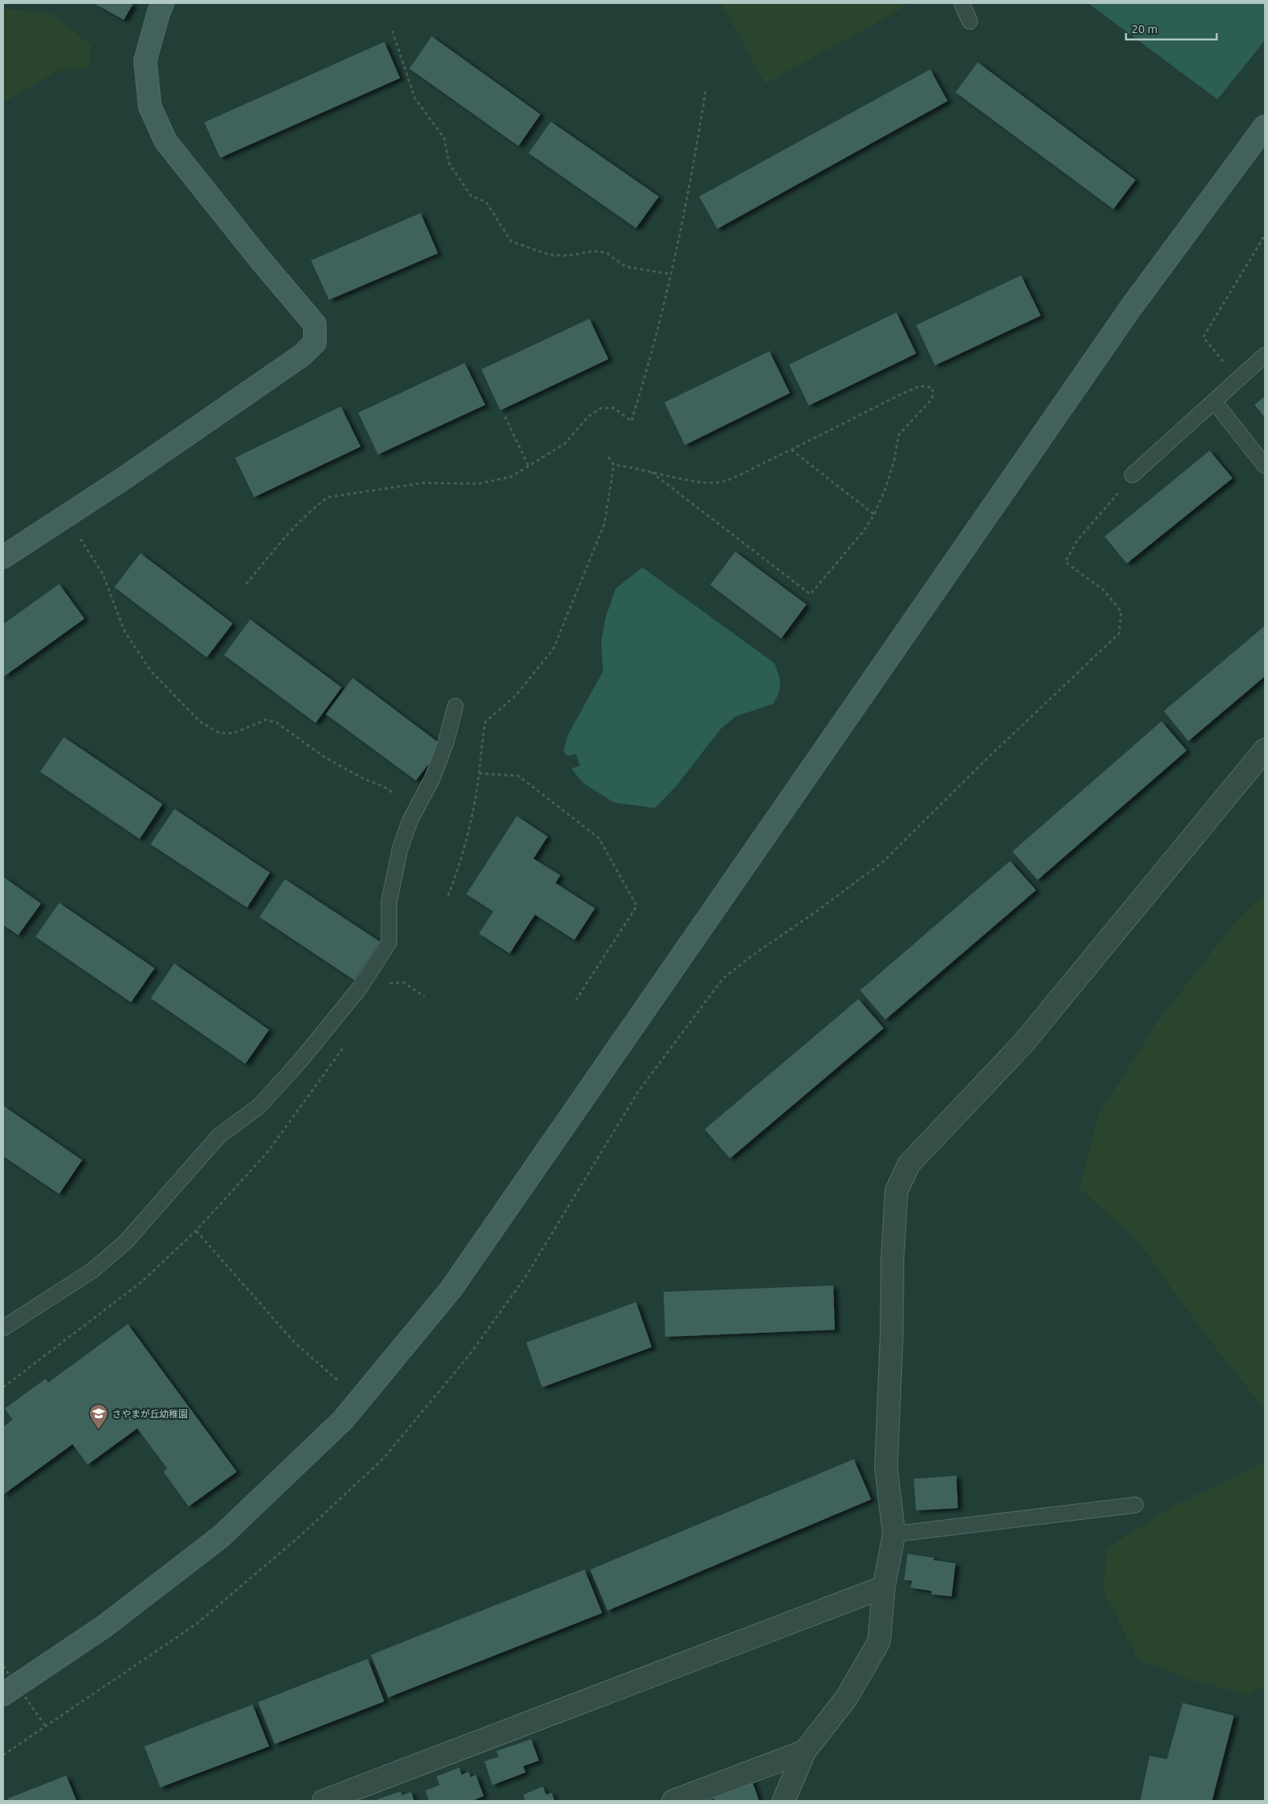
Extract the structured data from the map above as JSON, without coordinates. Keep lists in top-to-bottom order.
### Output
{
  "places": {
    "school or university": ["さやまが丘幼稚園"]
  },
  "scale_bar": "20 m"
}
